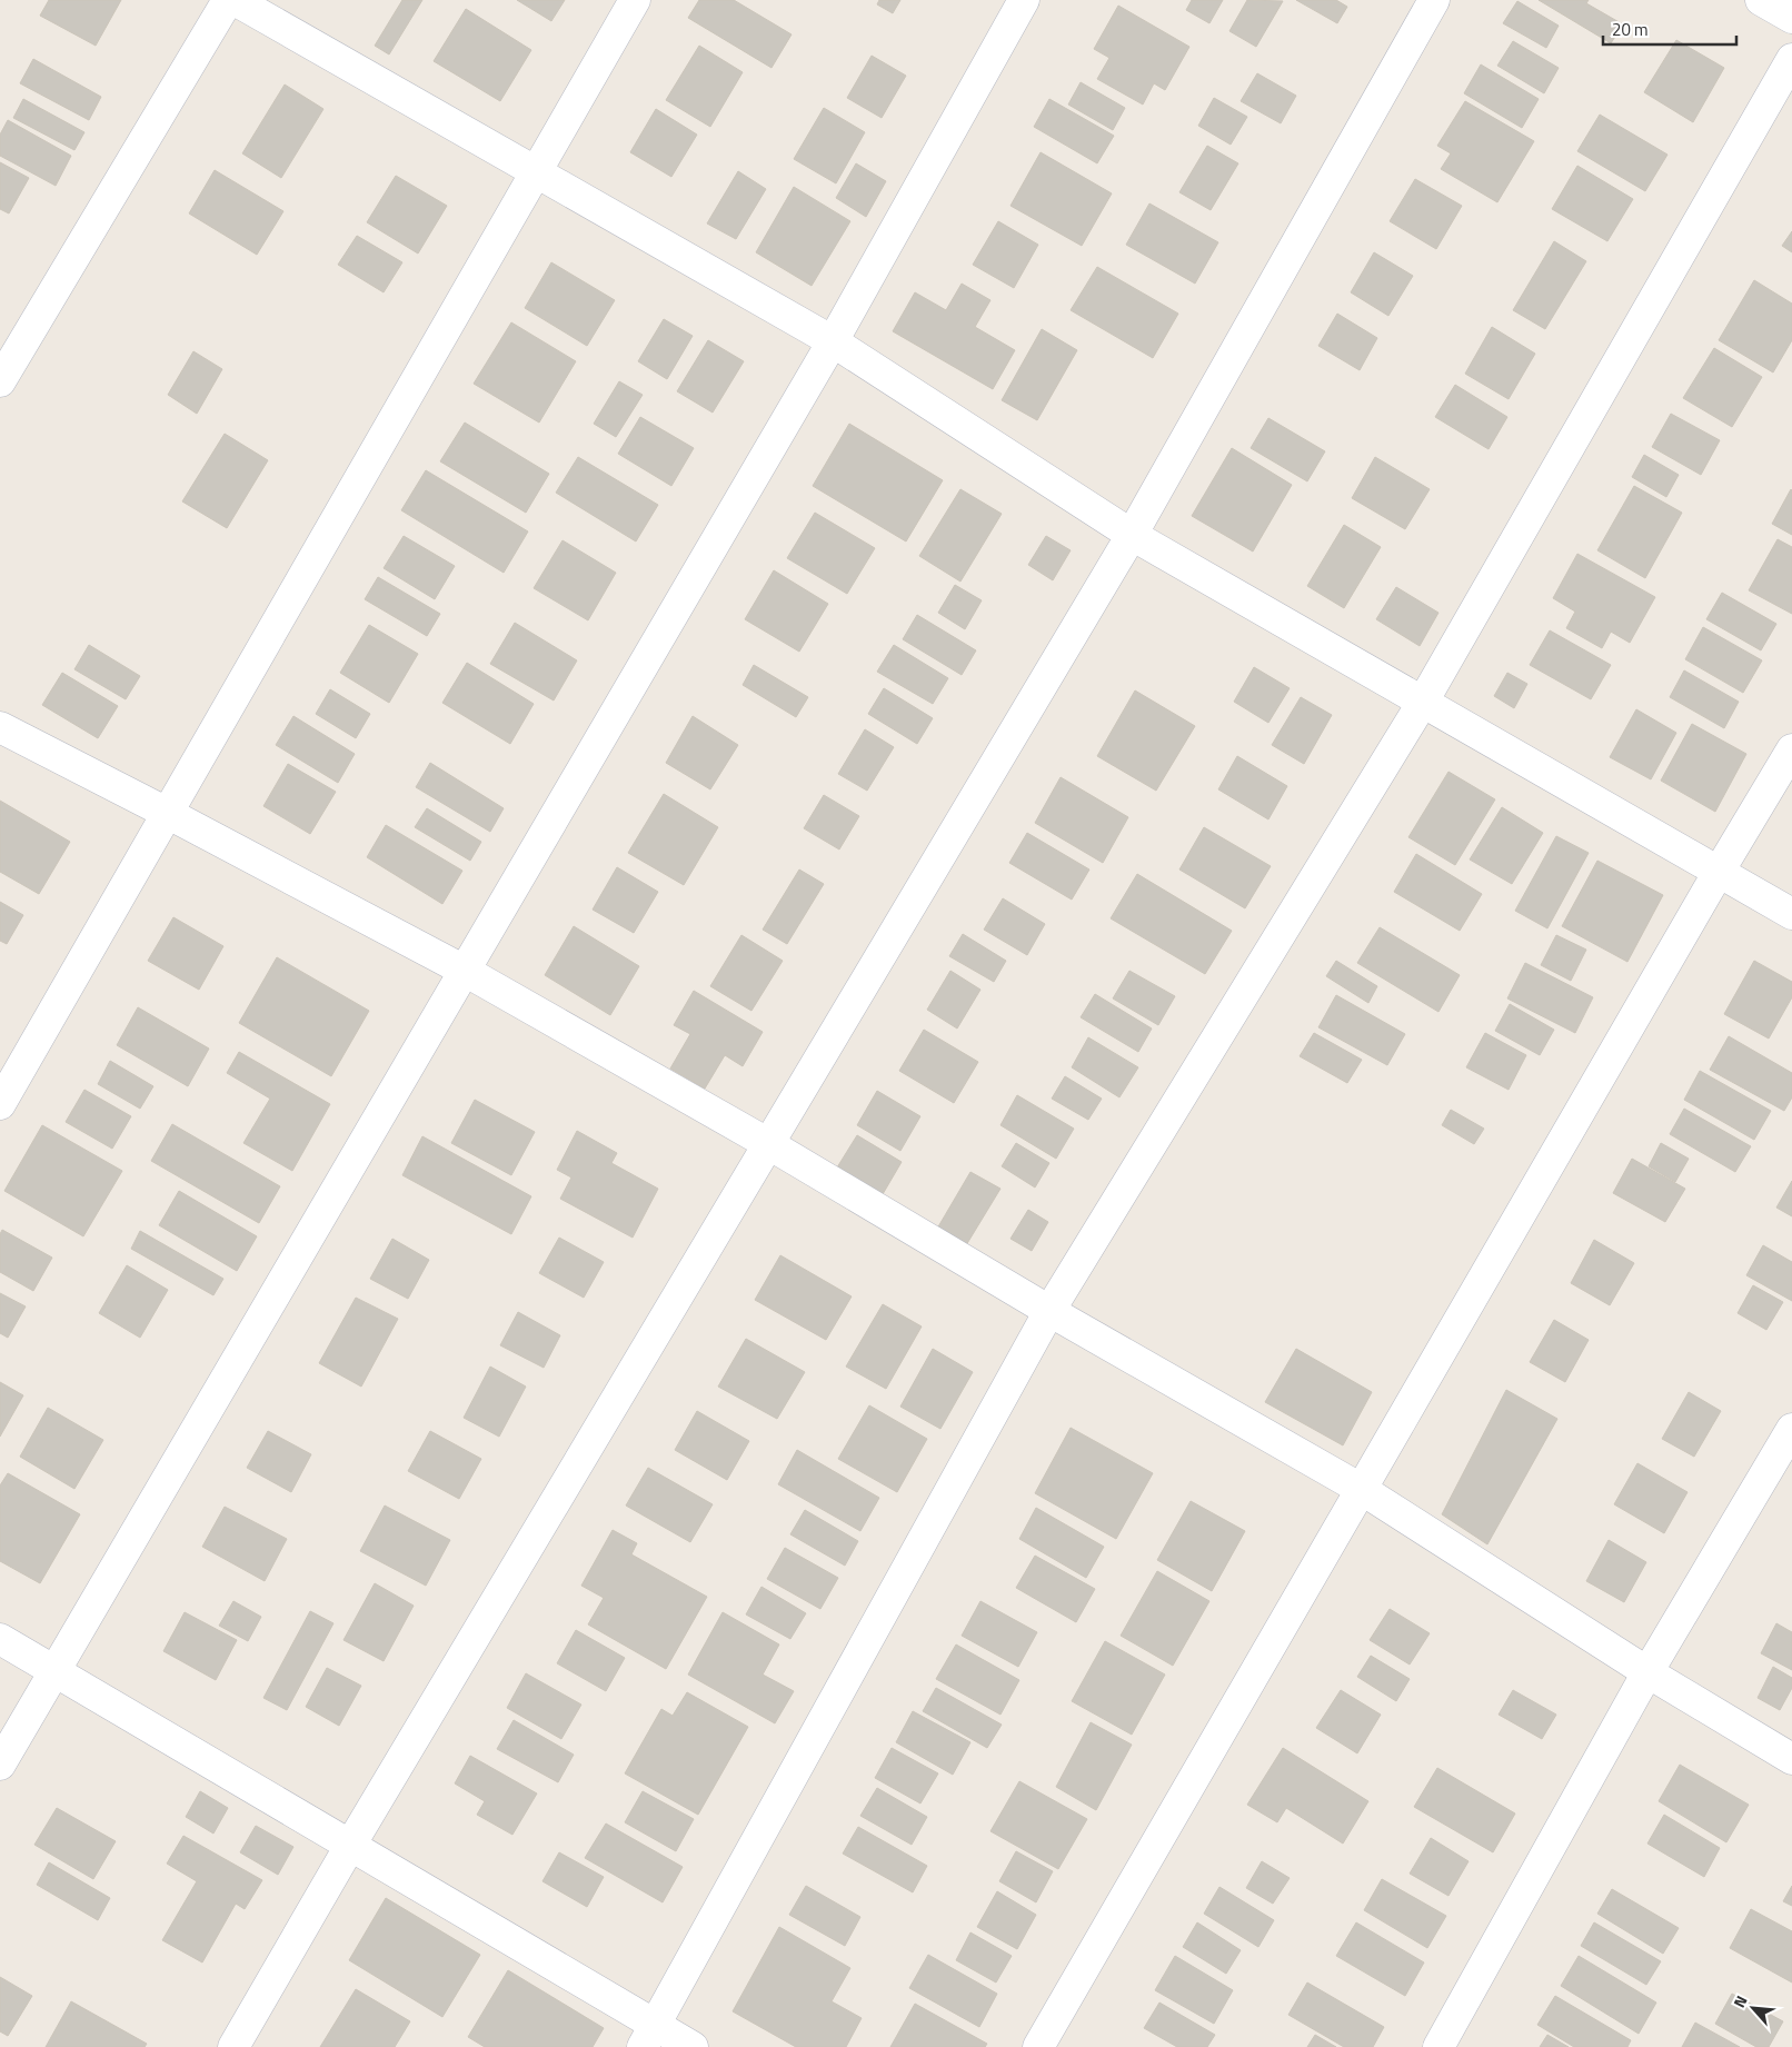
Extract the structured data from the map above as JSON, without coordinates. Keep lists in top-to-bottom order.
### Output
{
  "scale_bar": "20 m",
  "north": "top left"
}
